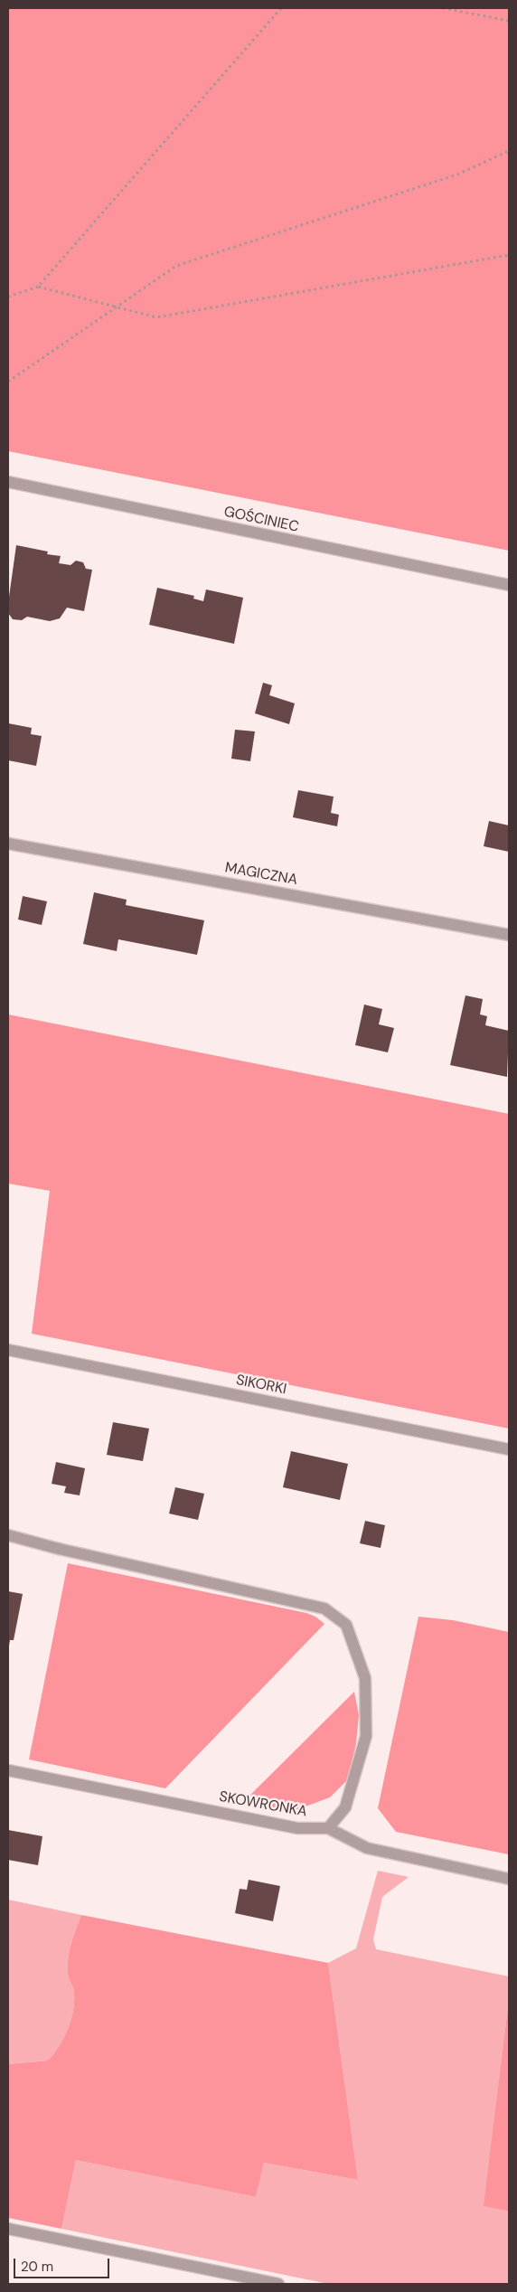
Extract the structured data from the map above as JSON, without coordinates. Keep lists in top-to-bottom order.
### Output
{
  "streets": {
    "street": [
      "GOŚCINIEC",
      "MAGICZNA",
      "SIKORKI",
      "SKOWRONKA"
    ]
  },
  "scale_bar": "20 m"
}
